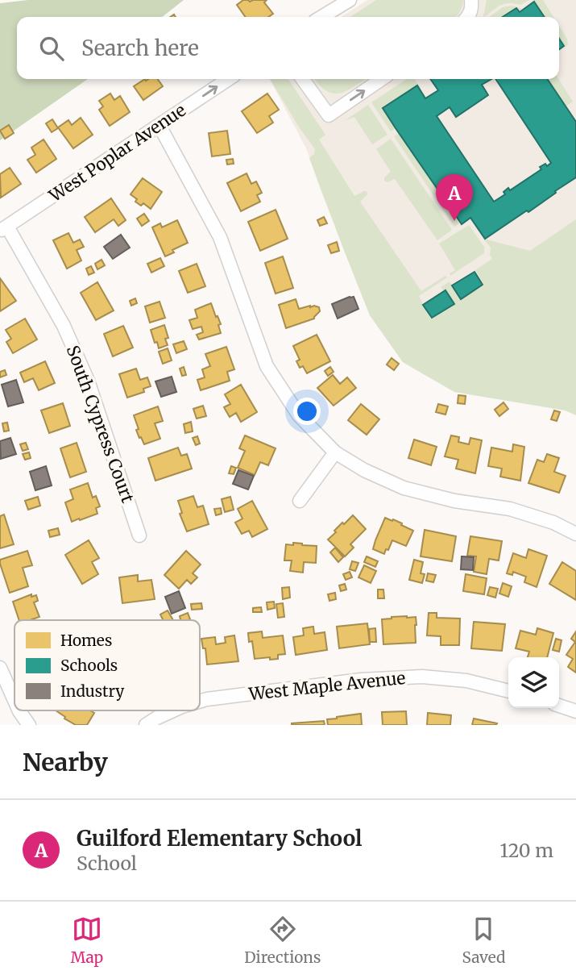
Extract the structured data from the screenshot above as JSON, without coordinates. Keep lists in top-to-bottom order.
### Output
{
  "streets": {
    "street": ["West Poplar Avenue", "South Cypress Court", "West Maple Avenue"]
  },
  "crossings": [
    ["West Poplar Avenue", "South Cypress Court"]
  ],
  "legend": ["Homes", "Schools", "Industry"],
  "page": {
    "search": "Search here",
    "pins": "A",
    "heading": "Nearby",
    "list": [
      {
        "mark": "A",
        "name": "Guilford Elementary School",
        "note": "School",
        "value": "120 m"
      }
    ],
    "nav": ["Map", "Directions", "Saved"]
  }
}
